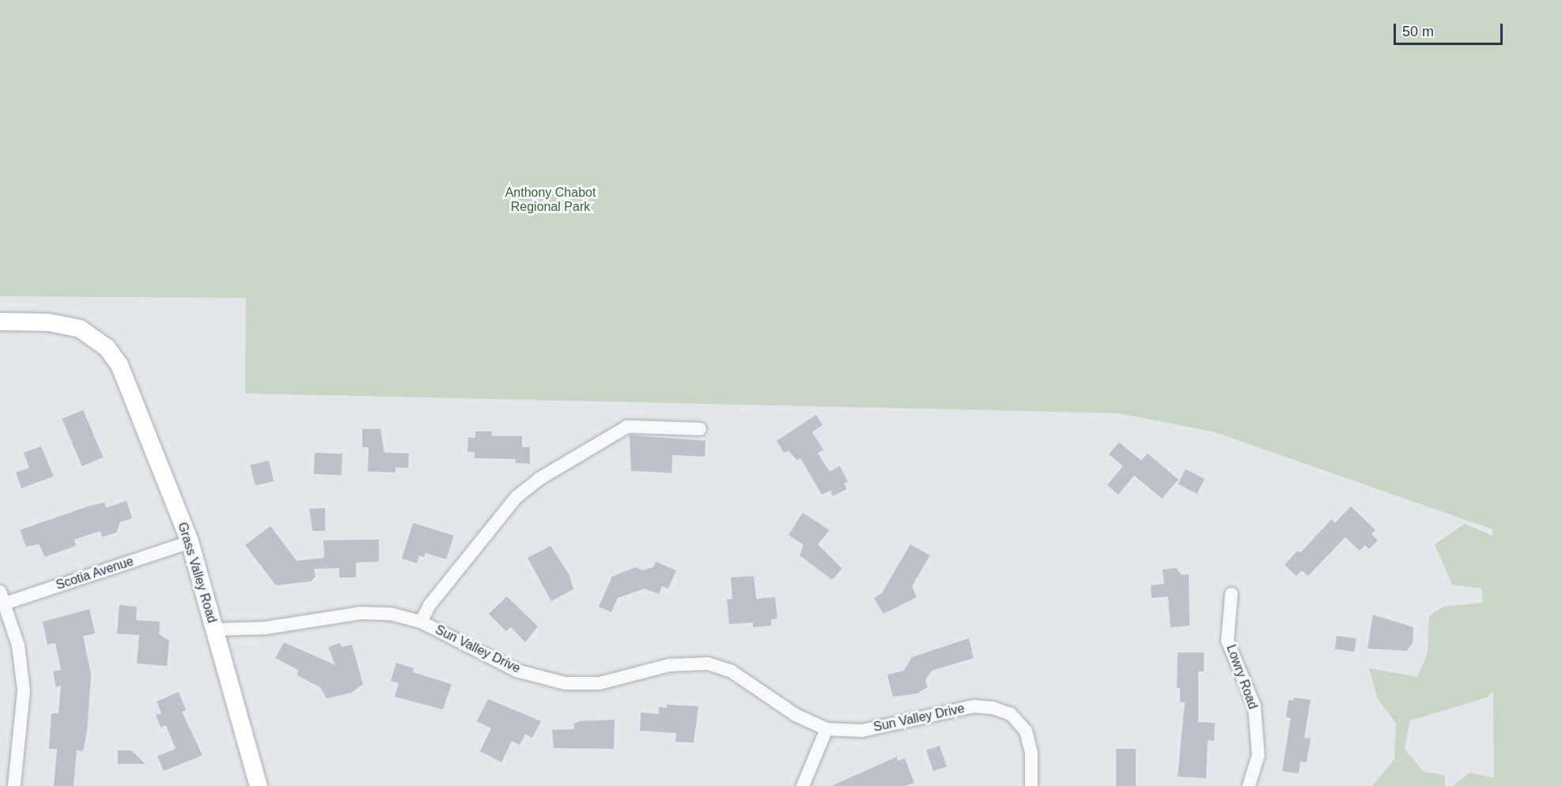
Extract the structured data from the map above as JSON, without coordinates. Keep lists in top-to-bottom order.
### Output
{
  "streets": {
    "main road": ["Grass Valley Road"],
    "street": ["Scotia Avenue", "Sun Valley Drive", "Lowry Road"]
  },
  "crossings": [
    ["Grass Valley Road", "Scotia Avenue"],
    ["Grass Valley Road", "Sun Valley Drive"]
  ],
  "parks": ["Anthony Chabot Regional Park"],
  "scale_bar": "50 m"
}
